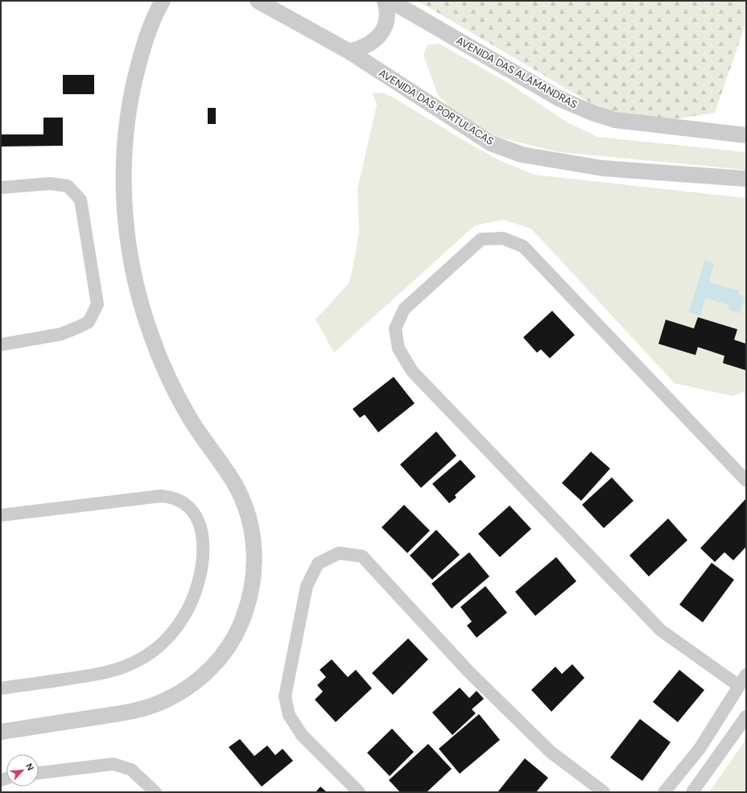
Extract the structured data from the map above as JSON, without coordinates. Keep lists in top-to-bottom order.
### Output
{
  "streets": {
    "street": ["AVENIDA DAS ALAMANDRAS", "AVENIDA DAS PORTULACAS"]
  },
  "north": "top right"
}
